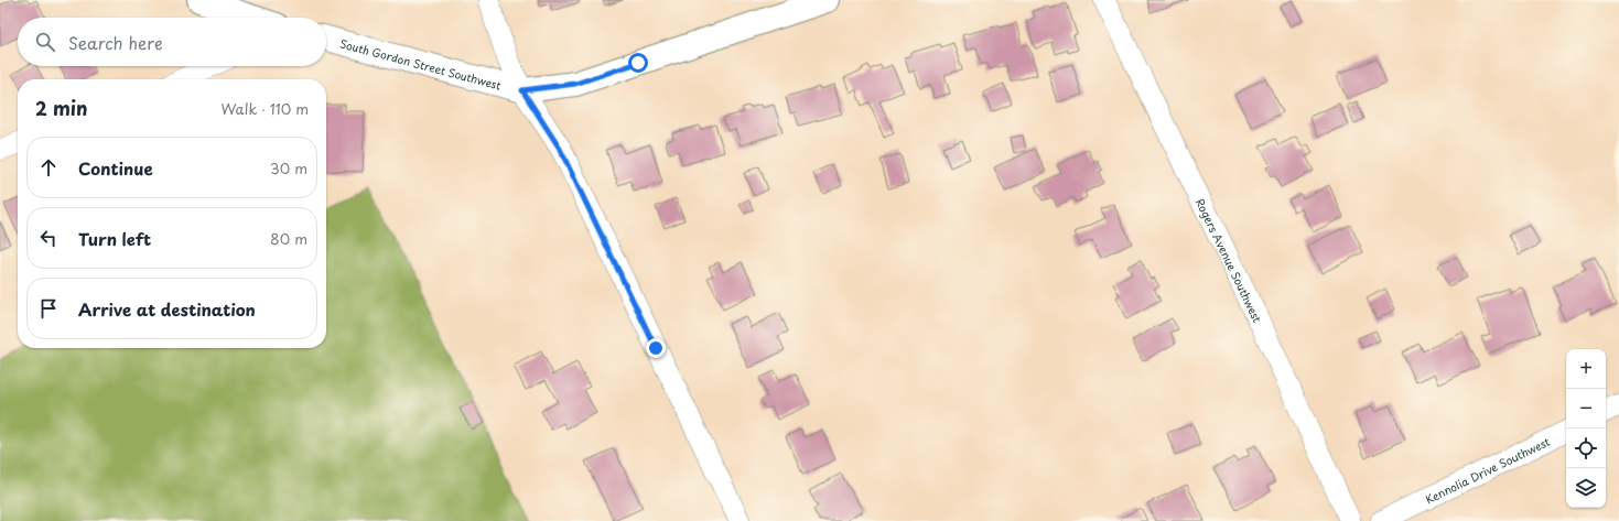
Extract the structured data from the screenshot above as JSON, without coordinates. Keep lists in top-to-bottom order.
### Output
{
  "streets": {
    "street": ["South Gordon Street Southwest", "Rogers Avenue Southwest", "Kennolia Drive Southwest"]
  },
  "page": {
    "search": "Search here",
    "heading": ["2 min", "Walk · 110 m"],
    "list": [
      ["Continue", "30 m"],
      ["Turn left", "80 m"],
      "Arrive at destination"
    ],
    "map_buttons": ["+", "−"]
  }
}
